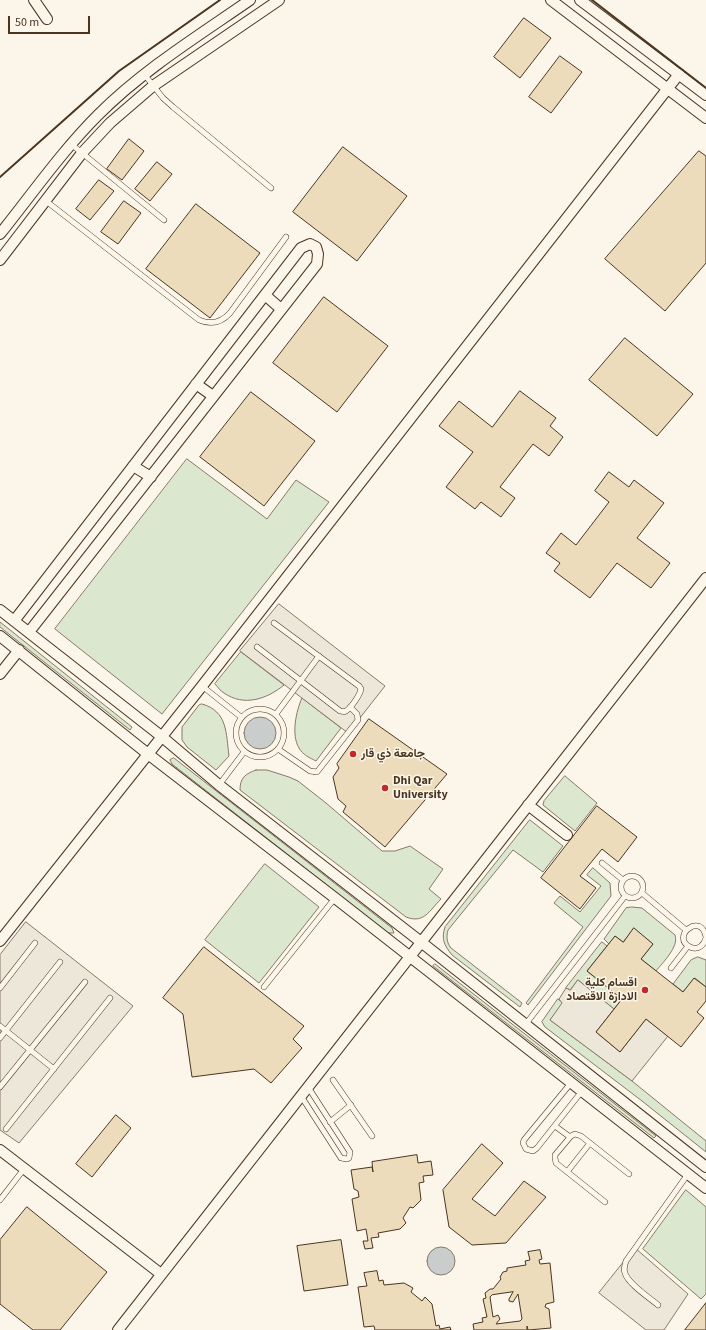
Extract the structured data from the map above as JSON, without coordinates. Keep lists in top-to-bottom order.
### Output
{
  "places": ["جامعة ذي قار", "Dhi Qar University", "اقسام كلية الادارة الاقتصاد"],
  "scale_bar": "50 m"
}
